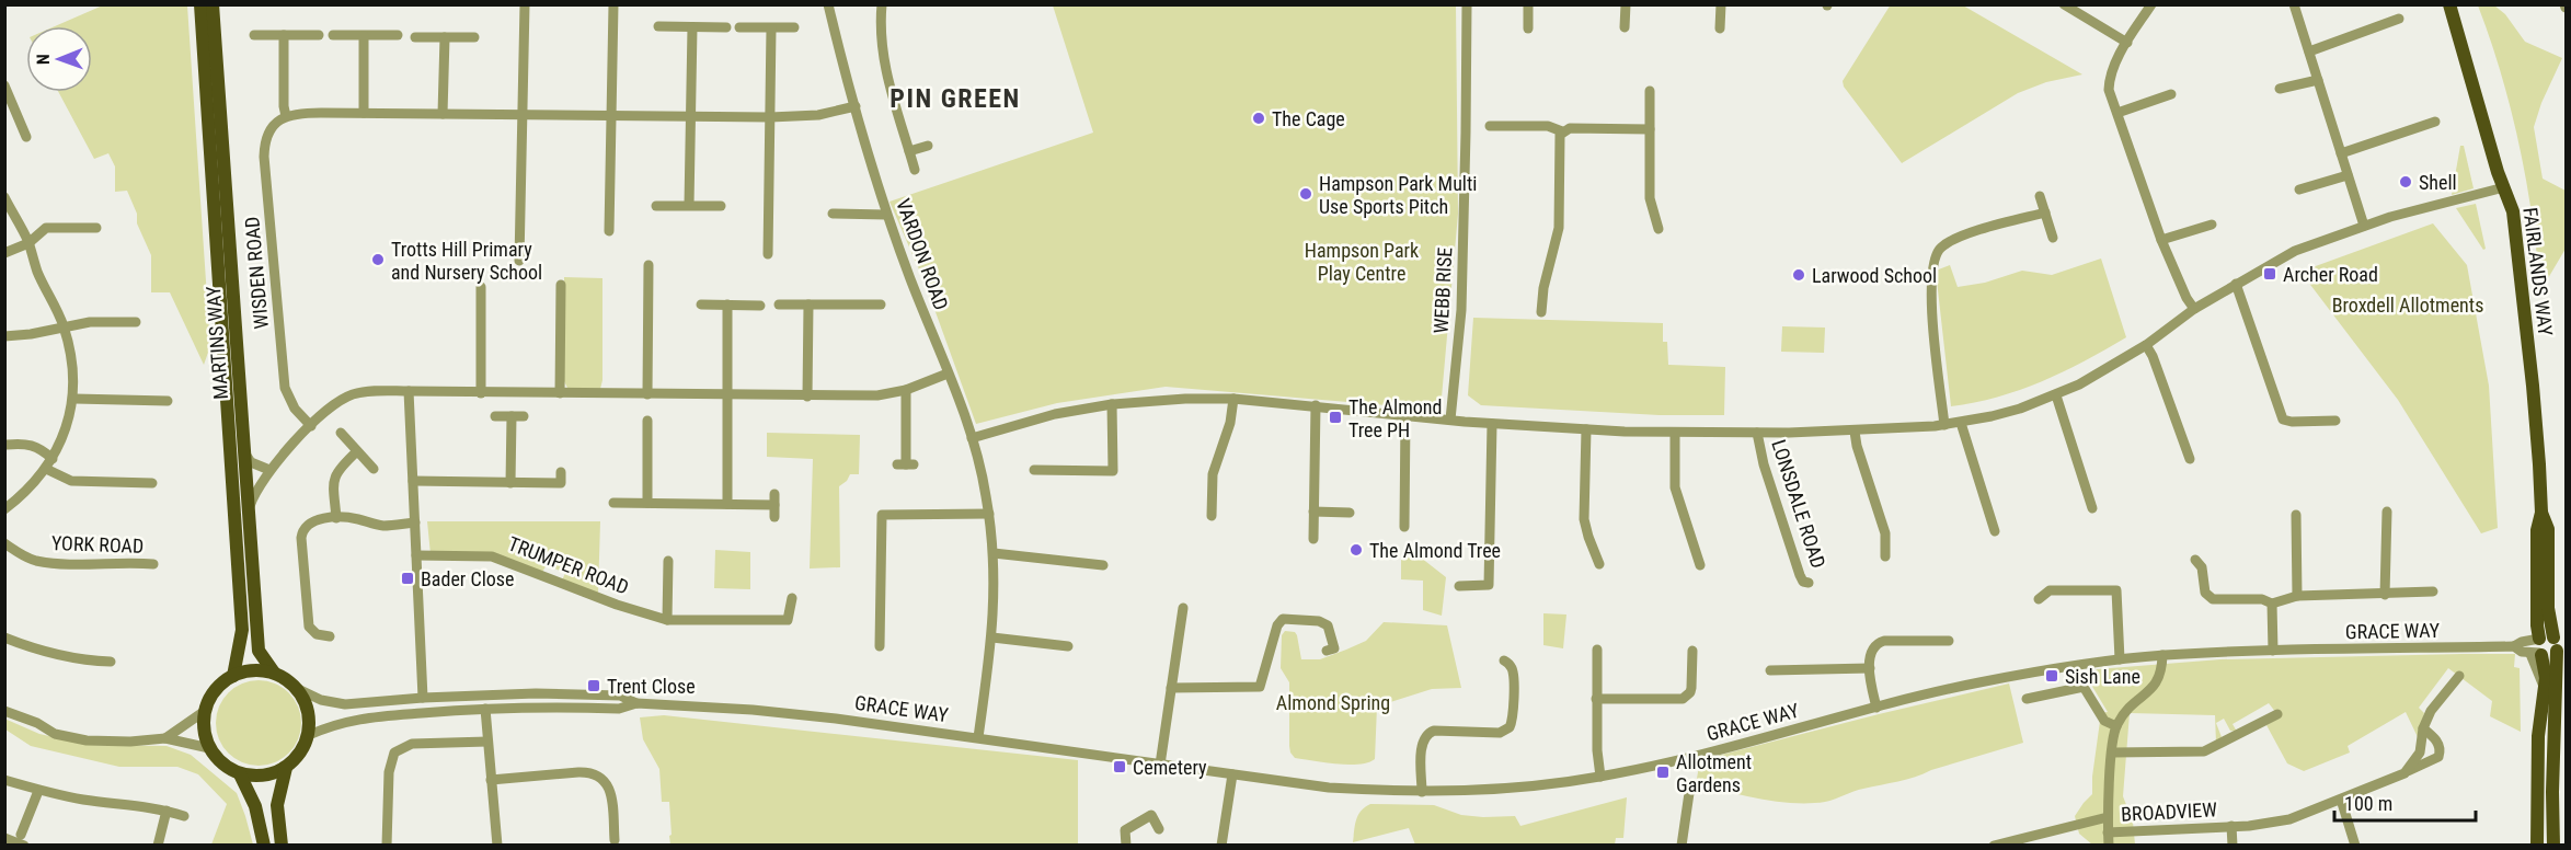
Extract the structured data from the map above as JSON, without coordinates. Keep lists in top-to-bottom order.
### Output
{
  "streets": {
    "main road": ["FAIRLANDS WAY", "MARTINS WAY"],
    "street": [
      "VARDON ROAD",
      "WISDEN ROAD",
      "WEBB RISE",
      "LONSDALE ROAD",
      "YORK ROAD",
      "TRUMPER ROAD",
      "GRACE WAY",
      "BROADVIEW"
    ]
  },
  "crossings": [
    ["VARDON ROAD", "LONSDALE ROAD"],
    ["VARDON ROAD", "GRACE WAY"],
    ["FAIRLANDS WAY", "LONSDALE ROAD"],
    ["FAIRLANDS WAY", "GRACE WAY"],
    ["WEBB RISE", "LONSDALE ROAD"],
    ["MARTINS WAY", "GRACE WAY"]
  ],
  "districts": ["PIN GREEN"],
  "parks": ["Hampson Park Play Centre", "Broxdell Allotments", "Almond Spring"],
  "places": {
    "other": [
      "The Cage",
      "Shell",
      "Hampson Park Multi Use Sports Pitch",
      "Trotts Hill Primary and Nursery School",
      "Larwood School",
      "The Almond Tree"
    ],
    "transit": [
      "Archer Road",
      "The Almond Tree PH",
      "Bader Close",
      "Sish Lane",
      "Trent Close",
      "Cemetery",
      "Allotment Gardens"
    ]
  },
  "scale_bar": "100 m",
  "north": "left"
}
